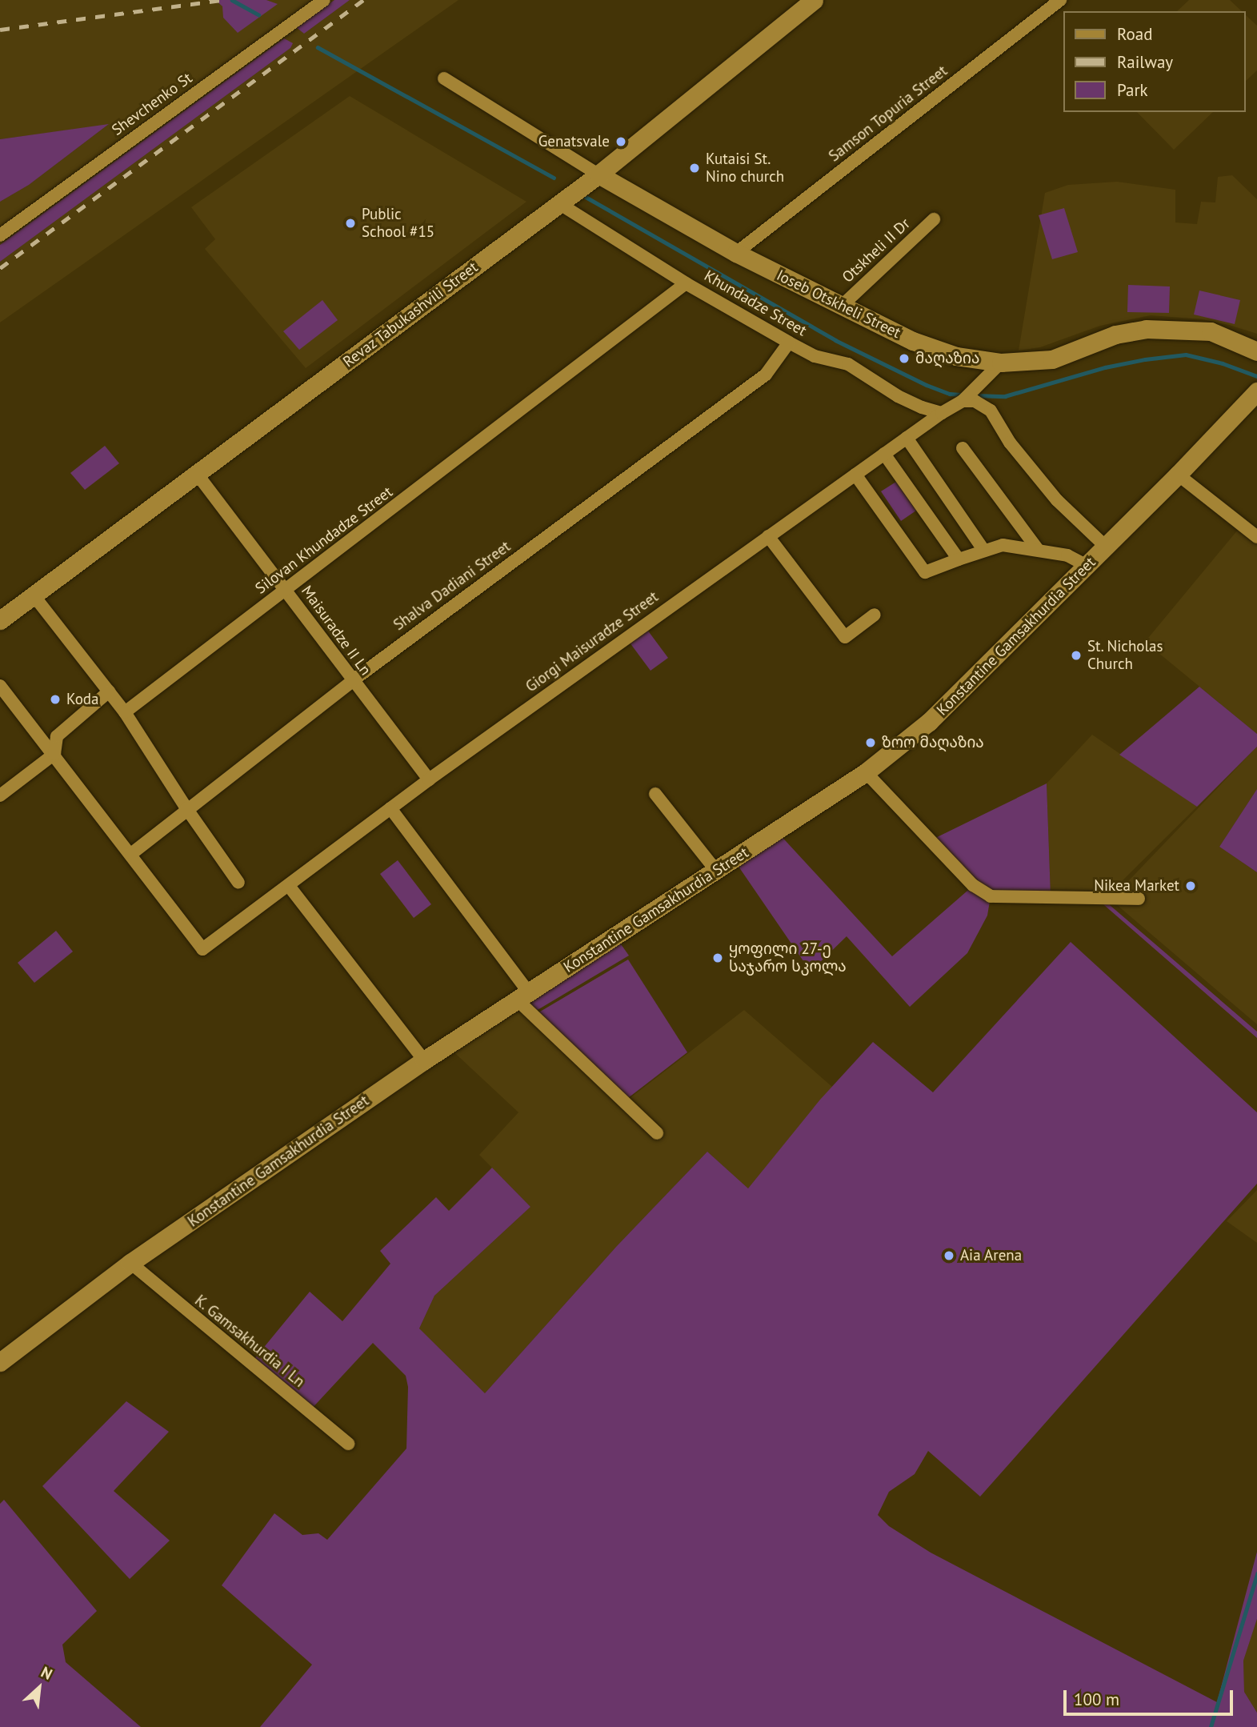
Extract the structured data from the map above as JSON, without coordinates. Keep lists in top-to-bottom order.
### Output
{
  "streets": {
    "street": [
      "Shevchenko St",
      "Samson Topuria Street",
      "Otskheli II Dr",
      "Khundadze Street",
      "Ioseb Otskheli Street",
      "Revaz Tabukashvili Street",
      "Silovan Khundadze Street",
      "Shalva Dadiani Street",
      "Maisuradze II Ln",
      "Konstantine Gamsakhurdia Street",
      "Giorgi Maisuradze Street",
      "K. Gamsakhurdia I Ln"
    ]
  },
  "crossings": [
    ["Samson Topuria Street", "Ioseb Otskheli Street"],
    ["Otskheli II Dr", "Ioseb Otskheli Street"],
    ["Khundadze Street", "Revaz Tabukashvili Street"],
    ["Khundadze Street", "Silovan Khundadze Street"],
    ["Khundadze Street", "Shalva Dadiani Street"],
    ["Khundadze Street", "Giorgi Maisuradze Street"],
    ["Ioseb Otskheli Street", "Revaz Tabukashvili Street"],
    ["Ioseb Otskheli Street", "Giorgi Maisuradze Street"],
    ["Revaz Tabukashvili Street", "Maisuradze II Ln"],
    ["Silovan Khundadze Street", "Maisuradze II Ln"],
    ["Shalva Dadiani Street", "Maisuradze II Ln"],
    ["Shalva Dadiani Street", "Giorgi Maisuradze Street"],
    ["Maisuradze II Ln", "Giorgi Maisuradze Street"],
    ["Konstantine Gamsakhurdia Street", "K. Gamsakhurdia I Ln"]
  ],
  "places": [
    "Genatsvale",
    "Kutaisi St. Nino church",
    "Public School #15",
    "მაღაზია",
    "St. Nicholas Church",
    "Koda",
    "ზოო მაღაზია",
    "Nikea Market",
    "ყოფილი 27-ე საჯარო სკოლა",
    "Aia Arena"
  ],
  "legend": ["Road", "Railway", "Park"],
  "scale_bar": "100 m",
  "north": "top right"
}
